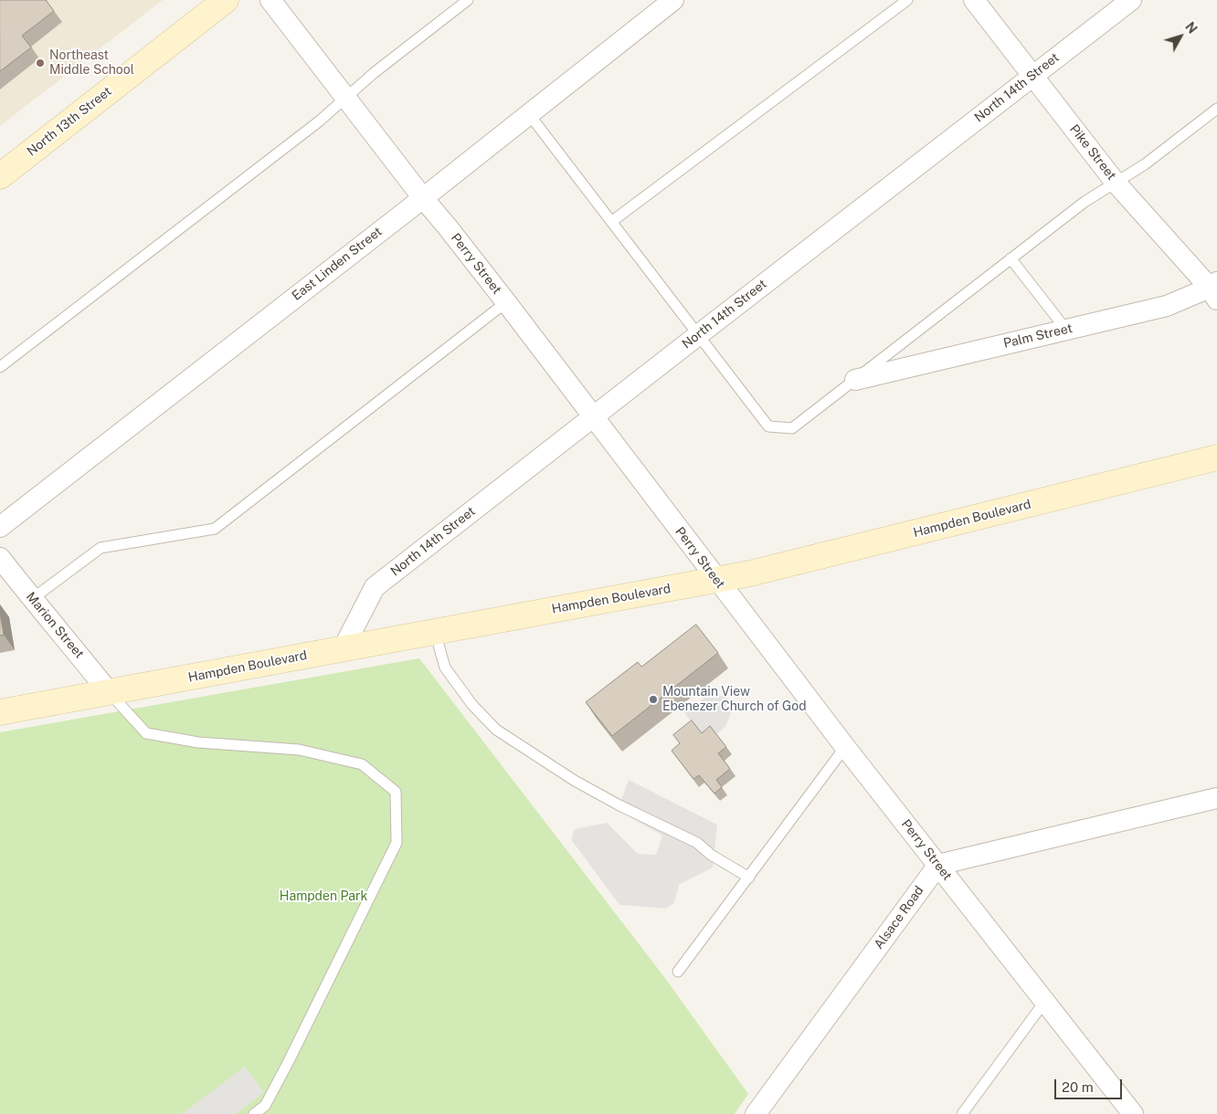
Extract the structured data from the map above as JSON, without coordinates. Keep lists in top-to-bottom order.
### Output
{
  "streets": {
    "main road": ["North 13th Street", "Hampden Boulevard"],
    "street": [
      "North 14th Street",
      "Pike Street",
      "East Linden Street",
      "Perry Street",
      "Palm Street",
      "Marion Street",
      "Alsace Road"
    ]
  },
  "crossings": [
    ["North 14th Street", "Pike Street"],
    ["North 14th Street", "Perry Street"],
    ["North 14th Street", "Hampden Boulevard"],
    ["Pike Street", "Palm Street"],
    ["East Linden Street", "Perry Street"],
    ["Perry Street", "Hampden Boulevard"],
    ["Perry Street", "Alsace Road"],
    ["Hampden Boulevard", "Marion Street"]
  ],
  "parks": ["Hampden Park"],
  "places": ["Northeast Middle School", "Mountain View Ebenezer Church of God"],
  "scale_bar": "20 m",
  "north": "top right"
}
